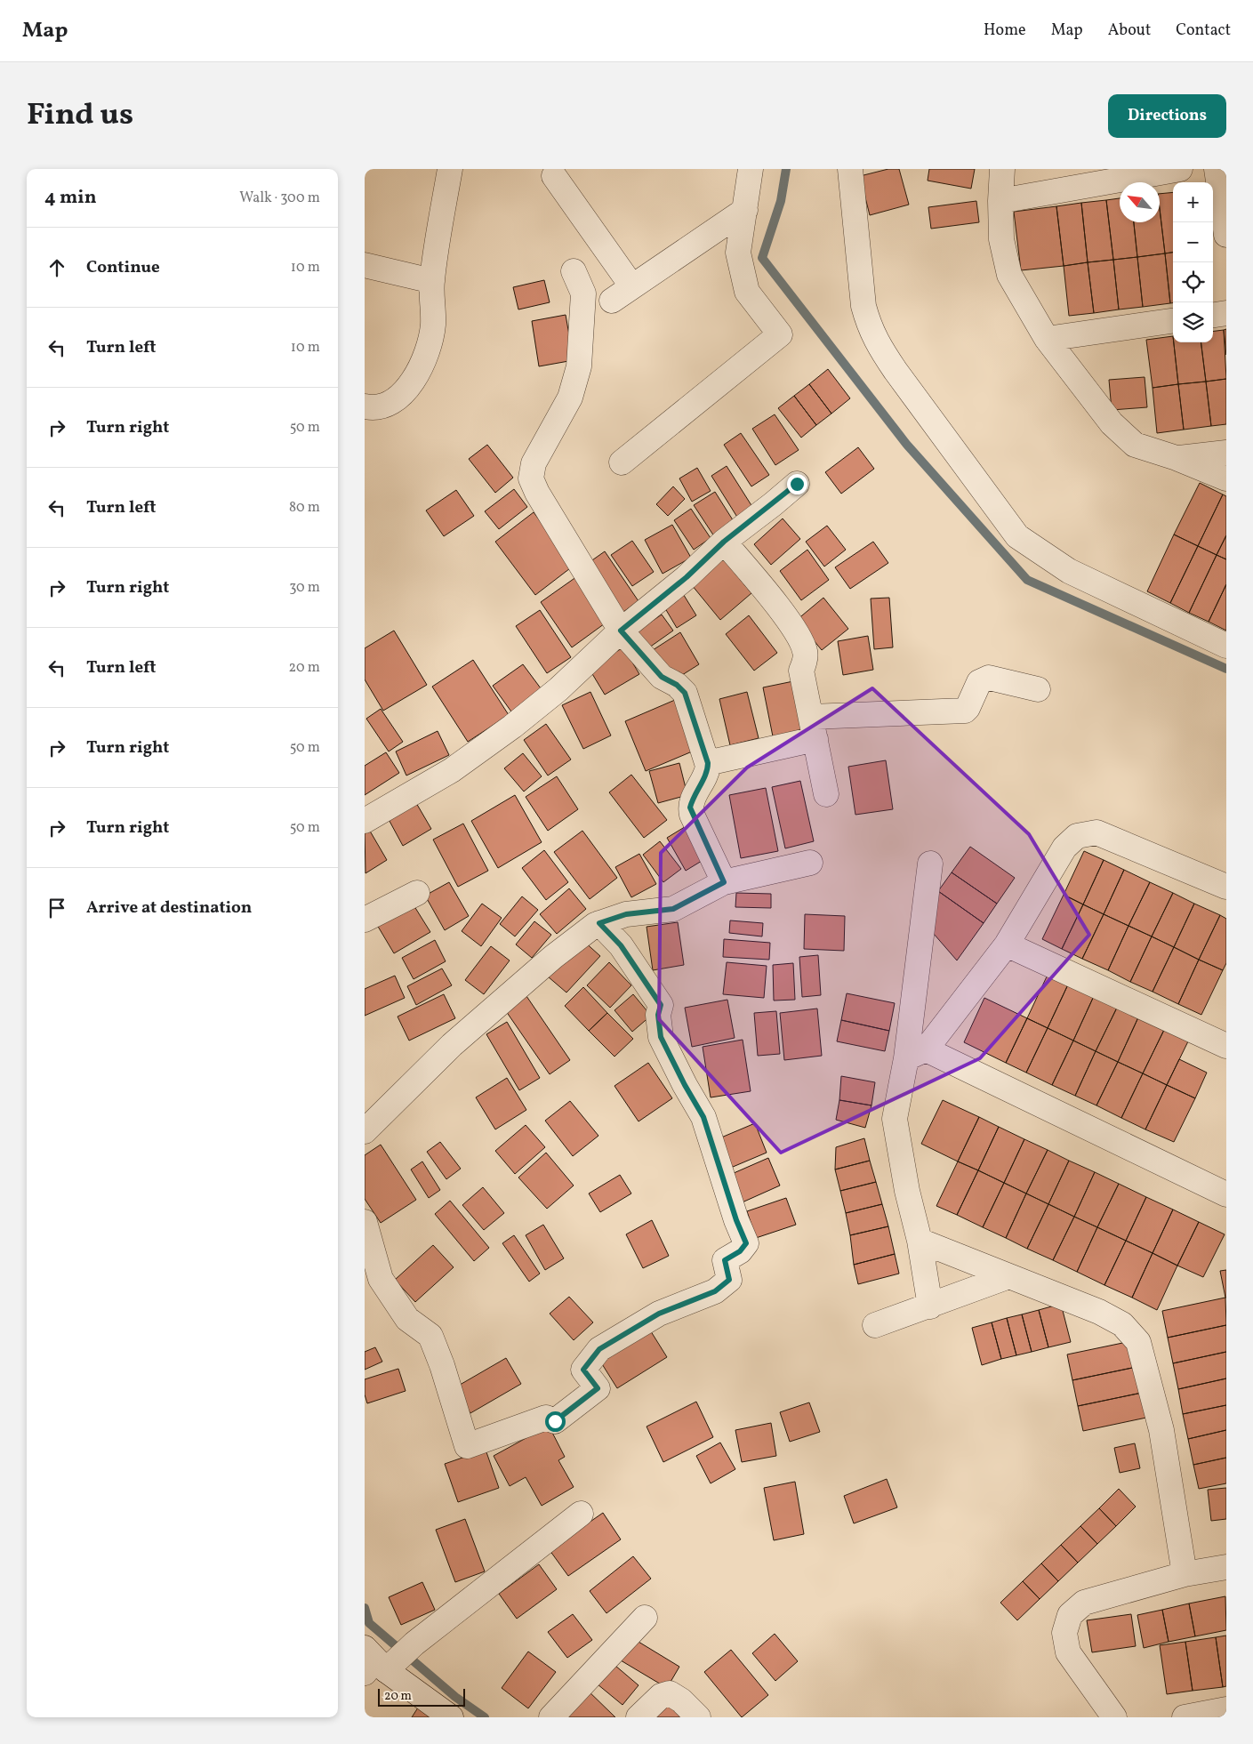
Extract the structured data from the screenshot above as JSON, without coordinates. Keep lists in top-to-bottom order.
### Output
{
  "scale_bar": "20 m",
  "north": "top left",
  "page": {
    "header": "Map",
    "nav": [
      "Home",
      "Map",
      "About",
      "Contact"
    ],
    "title": "Find us",
    "buttons": "Directions",
    "heading": ["4 min", "Walk · 300 m"],
    "map_buttons": ["+", "−"],
    "list": [
      ["Continue", "10 m"],
      ["Turn left", "10 m"],
      ["Turn right", "50 m"],
      ["Turn left", "80 m"],
      ["Turn right", "30 m"],
      ["Turn left", "20 m"],
      ["Turn right", "50 m"],
      ["Turn right", "50 m"],
      "Arrive at destination"
    ],
    "scale": "20 m"
  }
}
